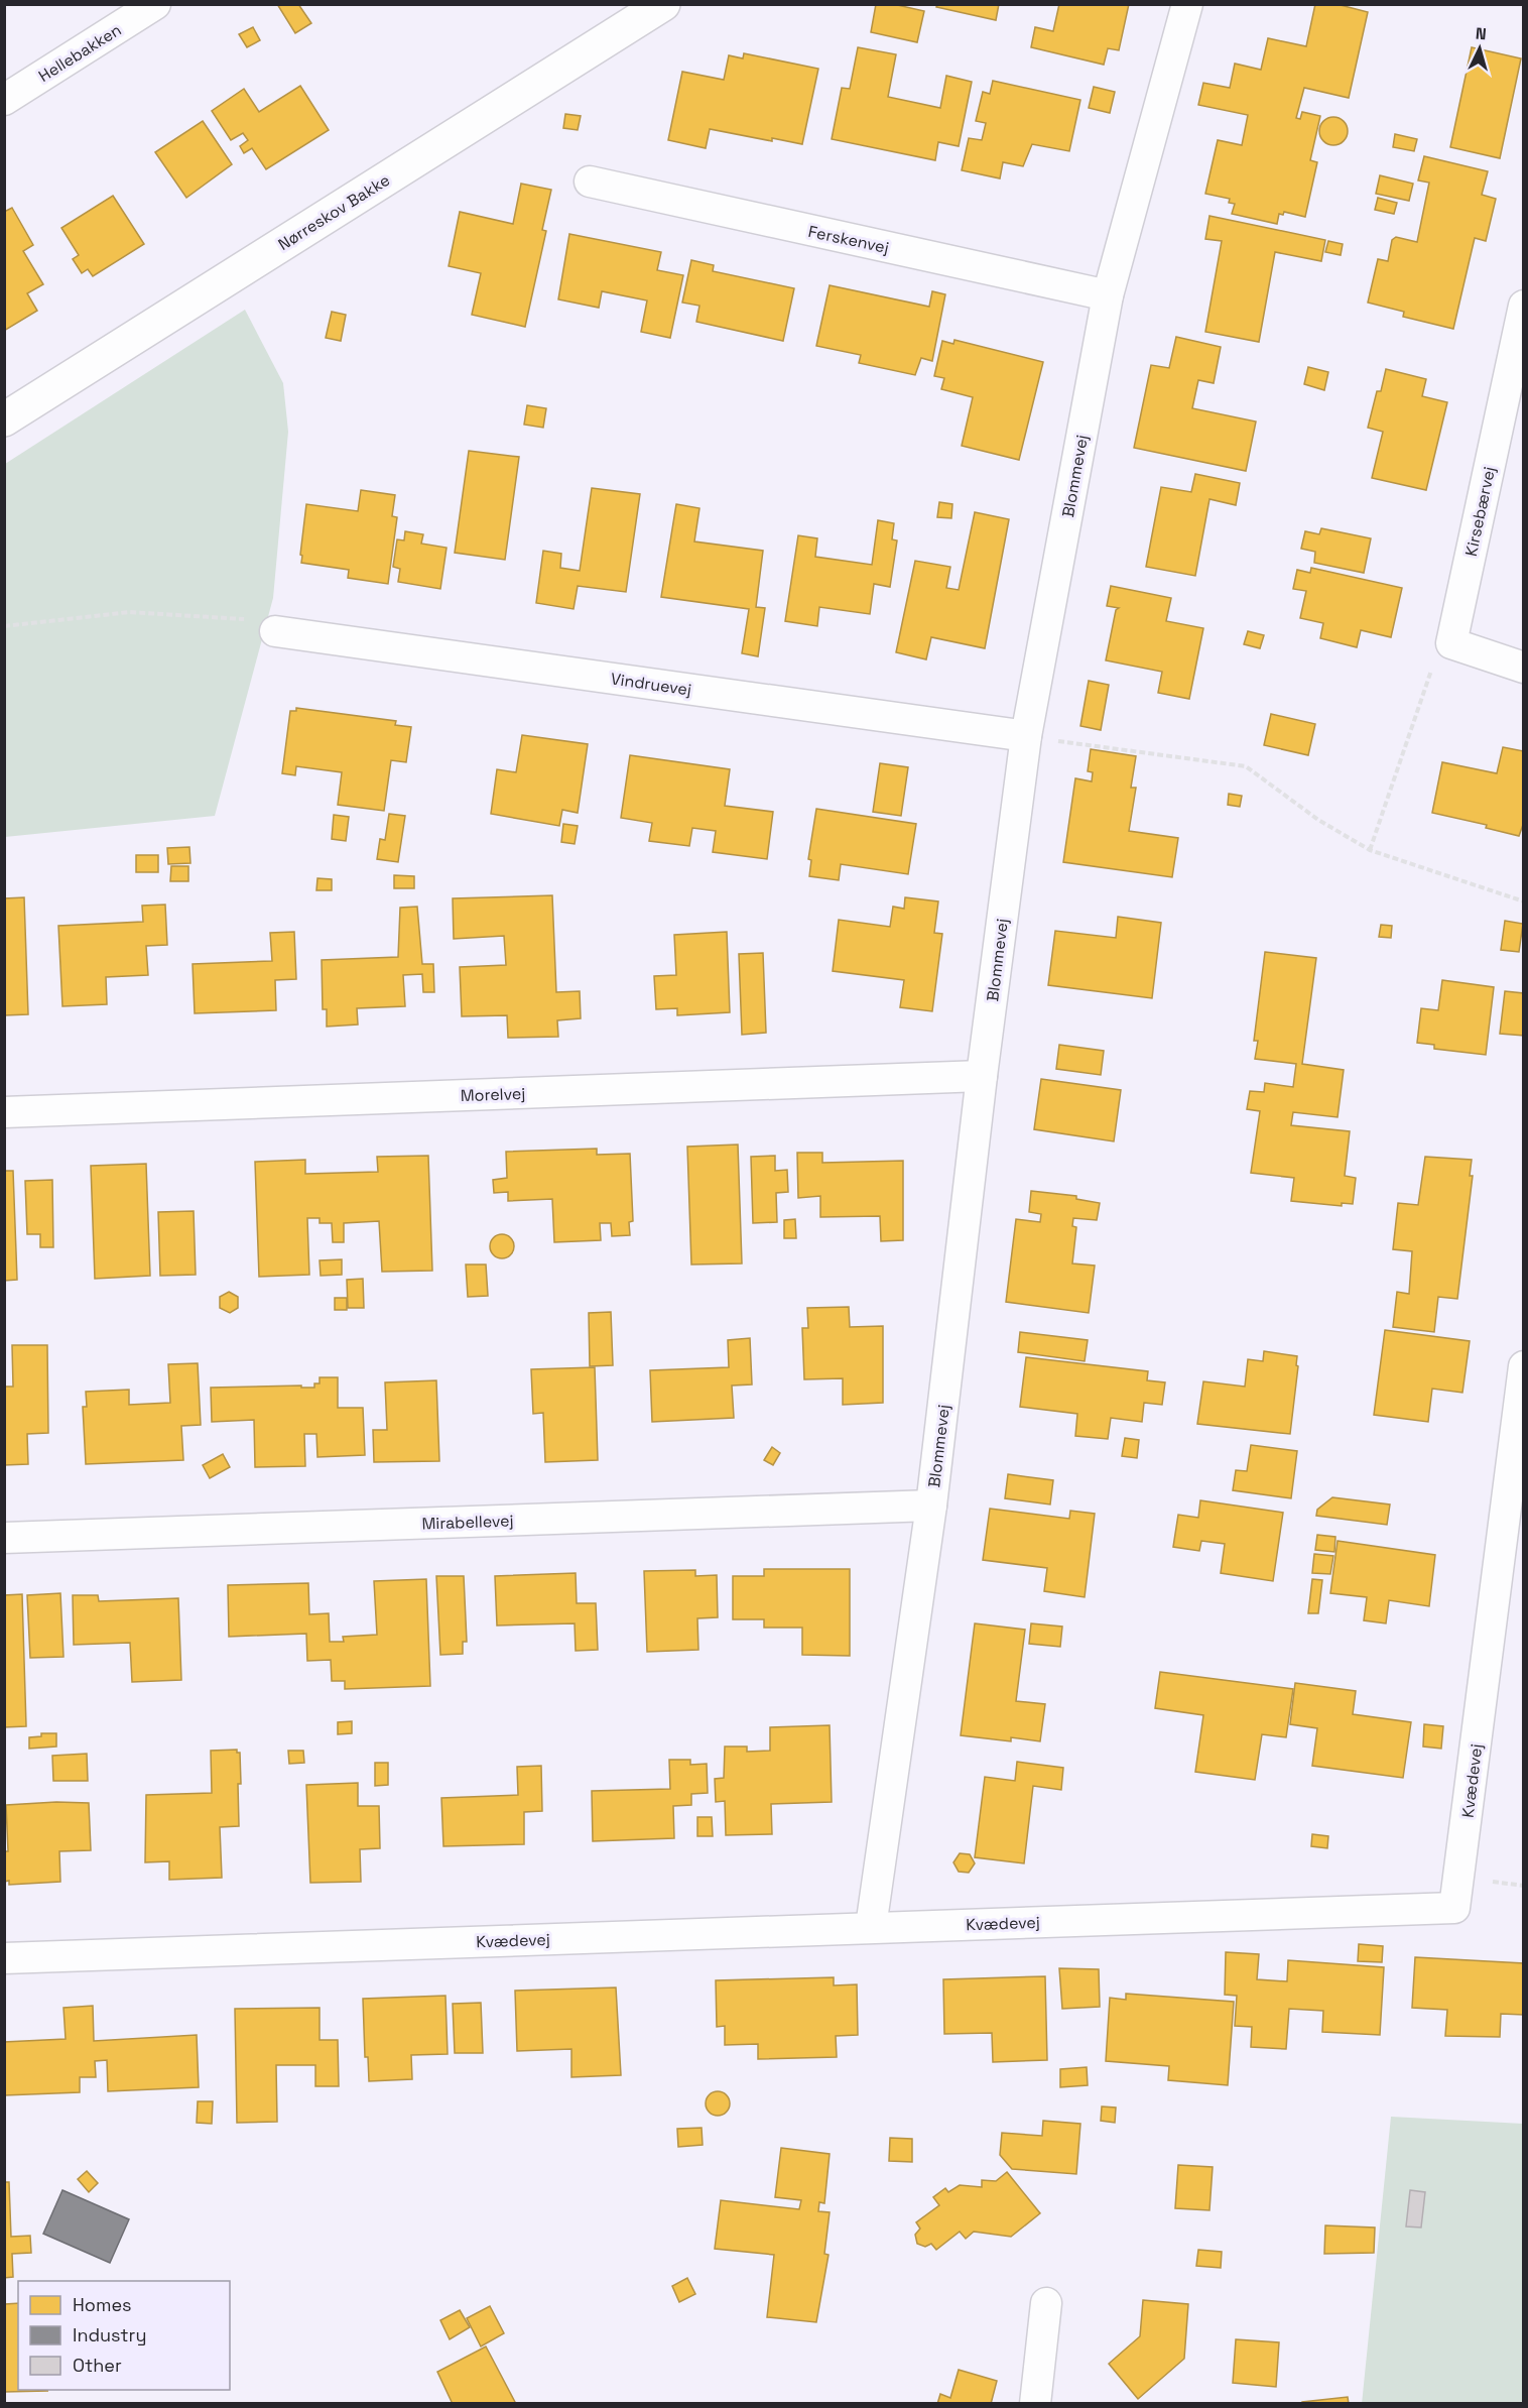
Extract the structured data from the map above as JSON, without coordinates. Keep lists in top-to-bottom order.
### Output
{
  "streets": {
    "main road": ["Nørreskov Bakke"],
    "street": [
      "Hellebakken",
      "Ferskenvej",
      "Blommevej",
      "Kirsebærvej",
      "Vindruevej",
      "Morelvej",
      "Mirabellevej",
      "Kvædevej"
    ]
  },
  "crossings": [
    ["Ferskenvej", "Blommevej"],
    ["Blommevej", "Vindruevej"],
    ["Blommevej", "Morelvej"],
    ["Blommevej", "Mirabellevej"],
    ["Blommevej", "Kvædevej"]
  ],
  "legend": ["Homes", "Industry", "Other"],
  "north": "top"
}
